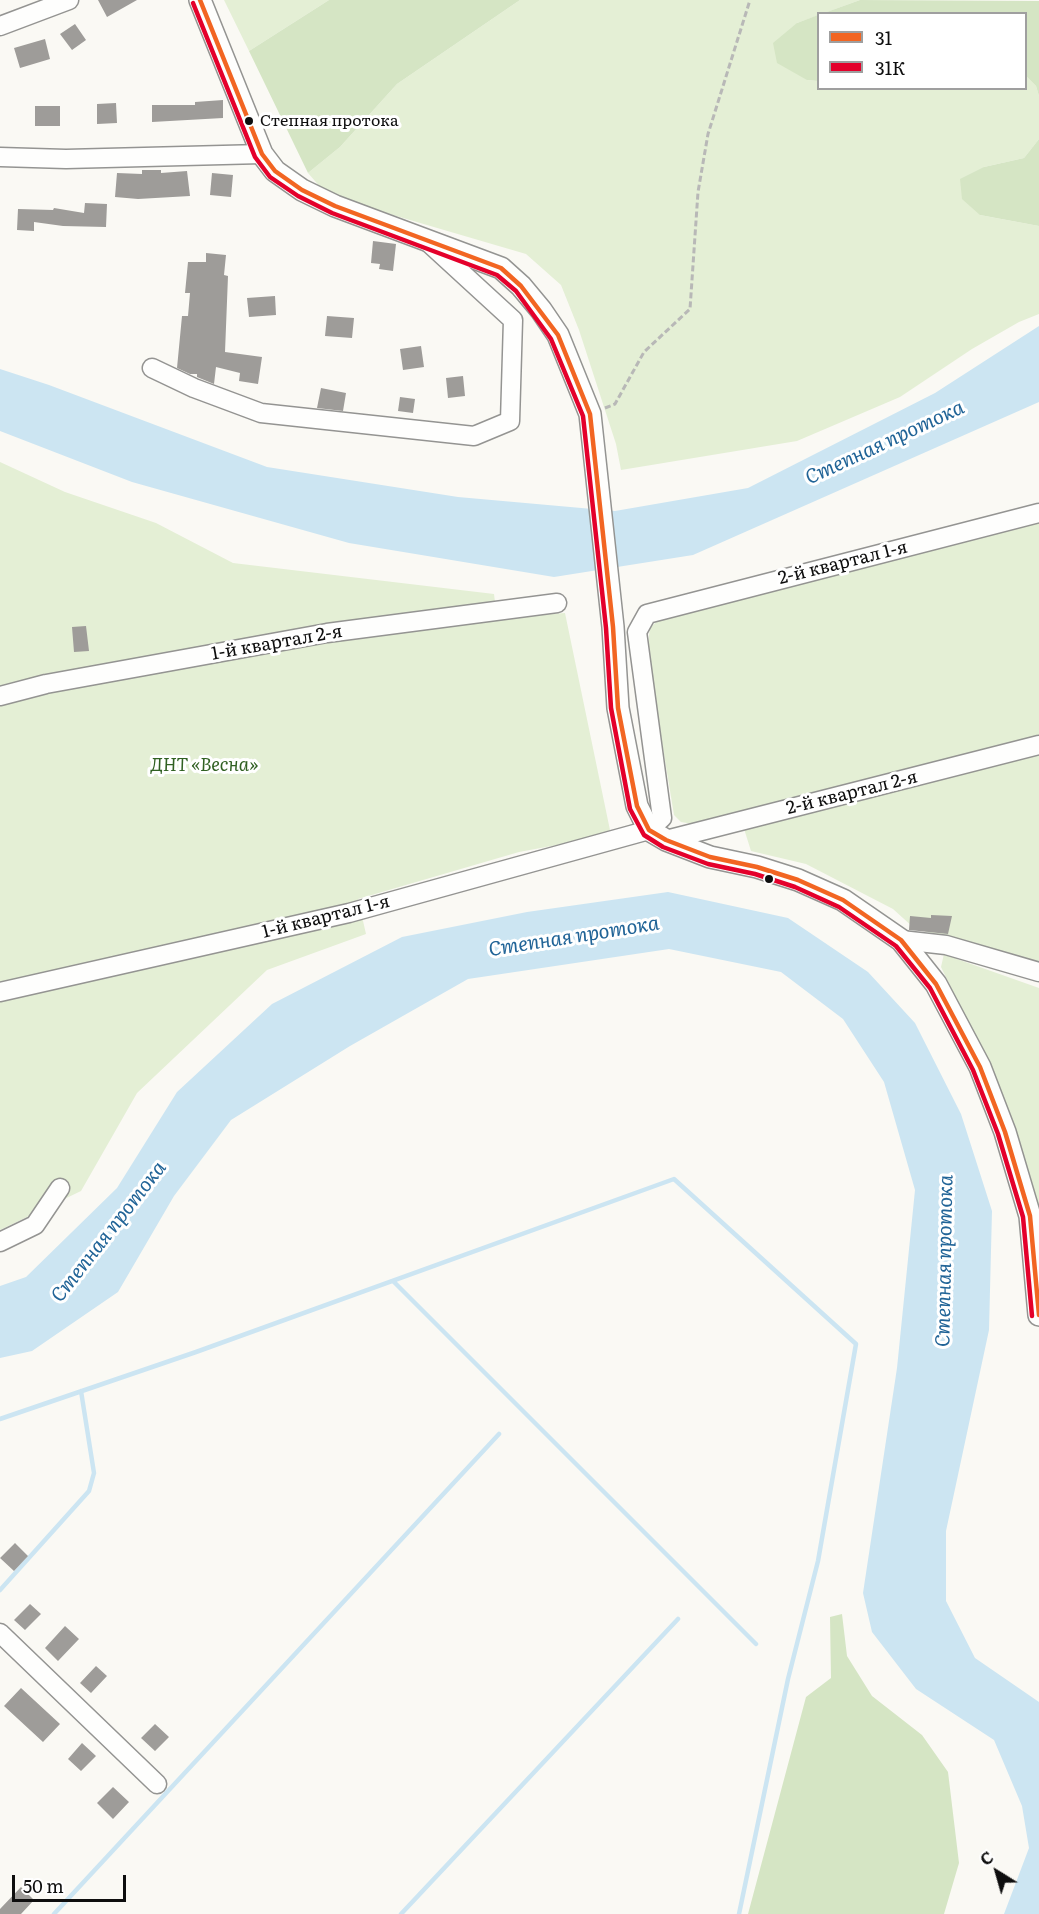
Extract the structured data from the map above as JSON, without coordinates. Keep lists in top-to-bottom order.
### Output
{
  "streets": {
    "street": [
      "2-й квартал 1-я",
      "1-й квартал 2-я",
      "2-й квартал 2-я",
      "1-й квартал 1-я"
    ]
  },
  "crossings": [
    ["2-й квартал 1-я", "2-й квартал 2-я"],
    ["2-й квартал 1-я", "1-й квартал 1-я"],
    ["2-й квартал 2-я", "1-й квартал 1-я"]
  ],
  "water": ["Степная протока"],
  "parks": ["ДНТ «Весна»"],
  "places": ["Степная протока"],
  "lines": ["transit line 31", "transit line 31К"],
  "legend": ["31", "31К"],
  "scale_bar": "50 m",
  "north": "top left"
}
